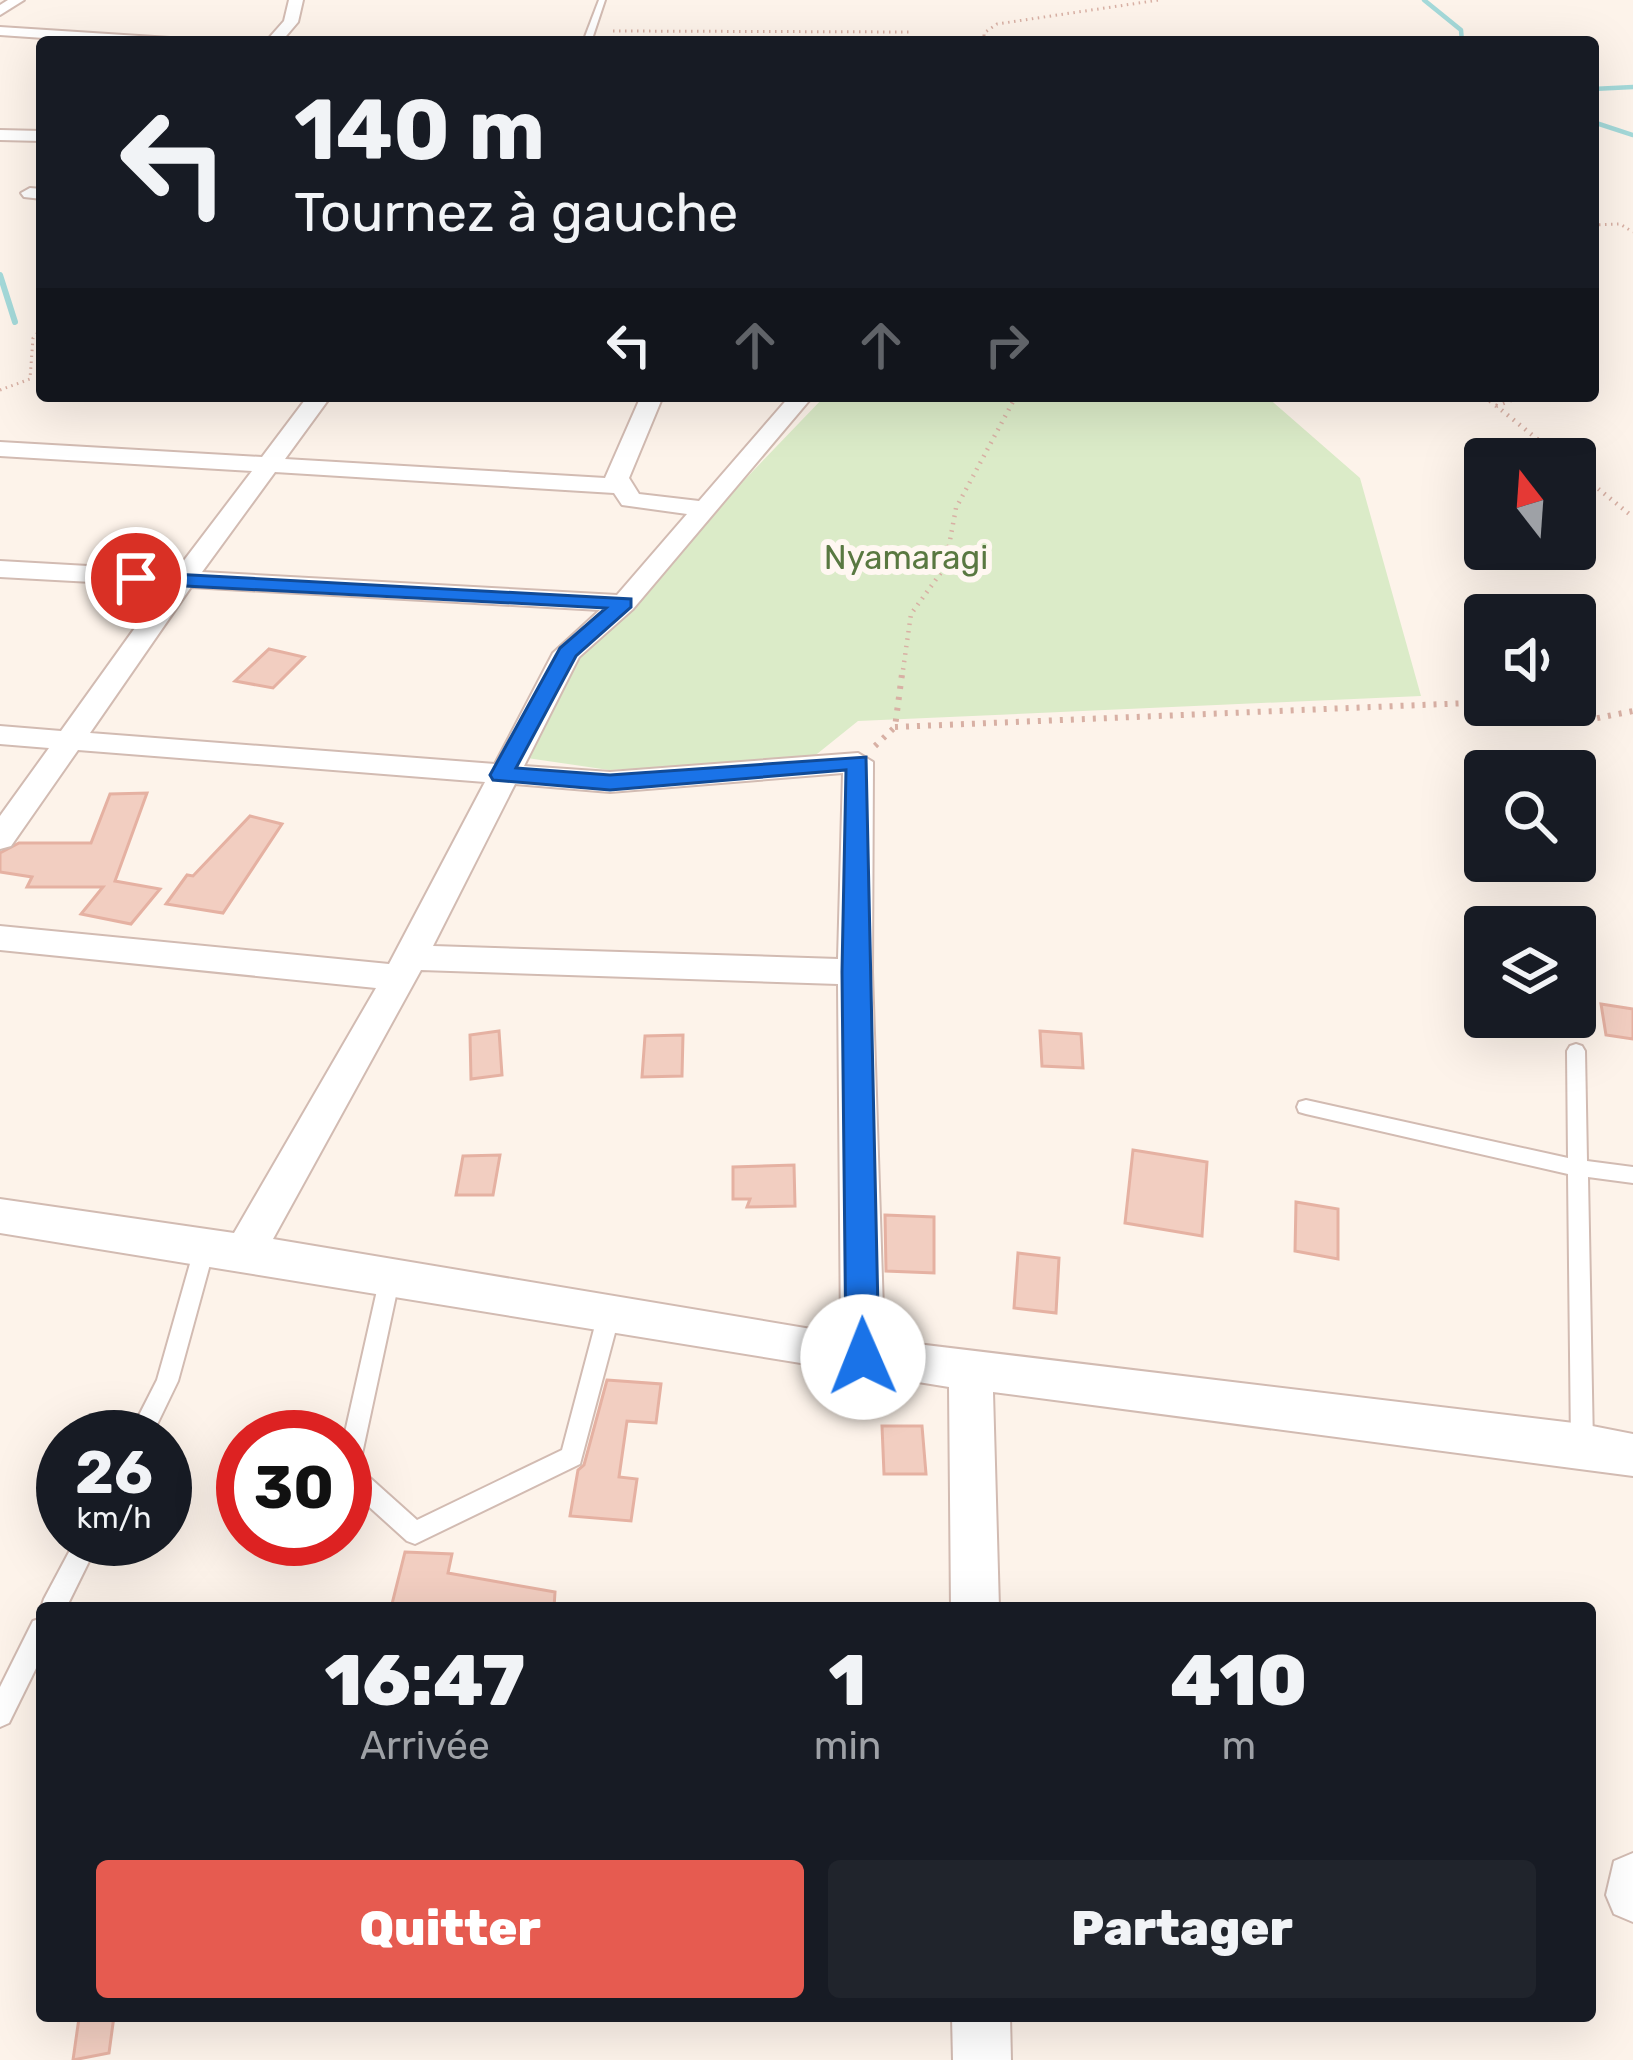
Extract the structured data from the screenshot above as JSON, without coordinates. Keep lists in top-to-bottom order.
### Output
{
  "parks": ["Nyamaragi"],
  "north": "top",
  "page": {
    "turn": ["140 m", "Tournez à gauche"],
    "speed": "26 km/h",
    "limit": "30",
    "eta": [
      "16:47",
      "Arrivée",
      "1",
      "min",
      "410",
      "m"
    ],
    "buttons": ["Quitter", "Partager"]
  }
}
